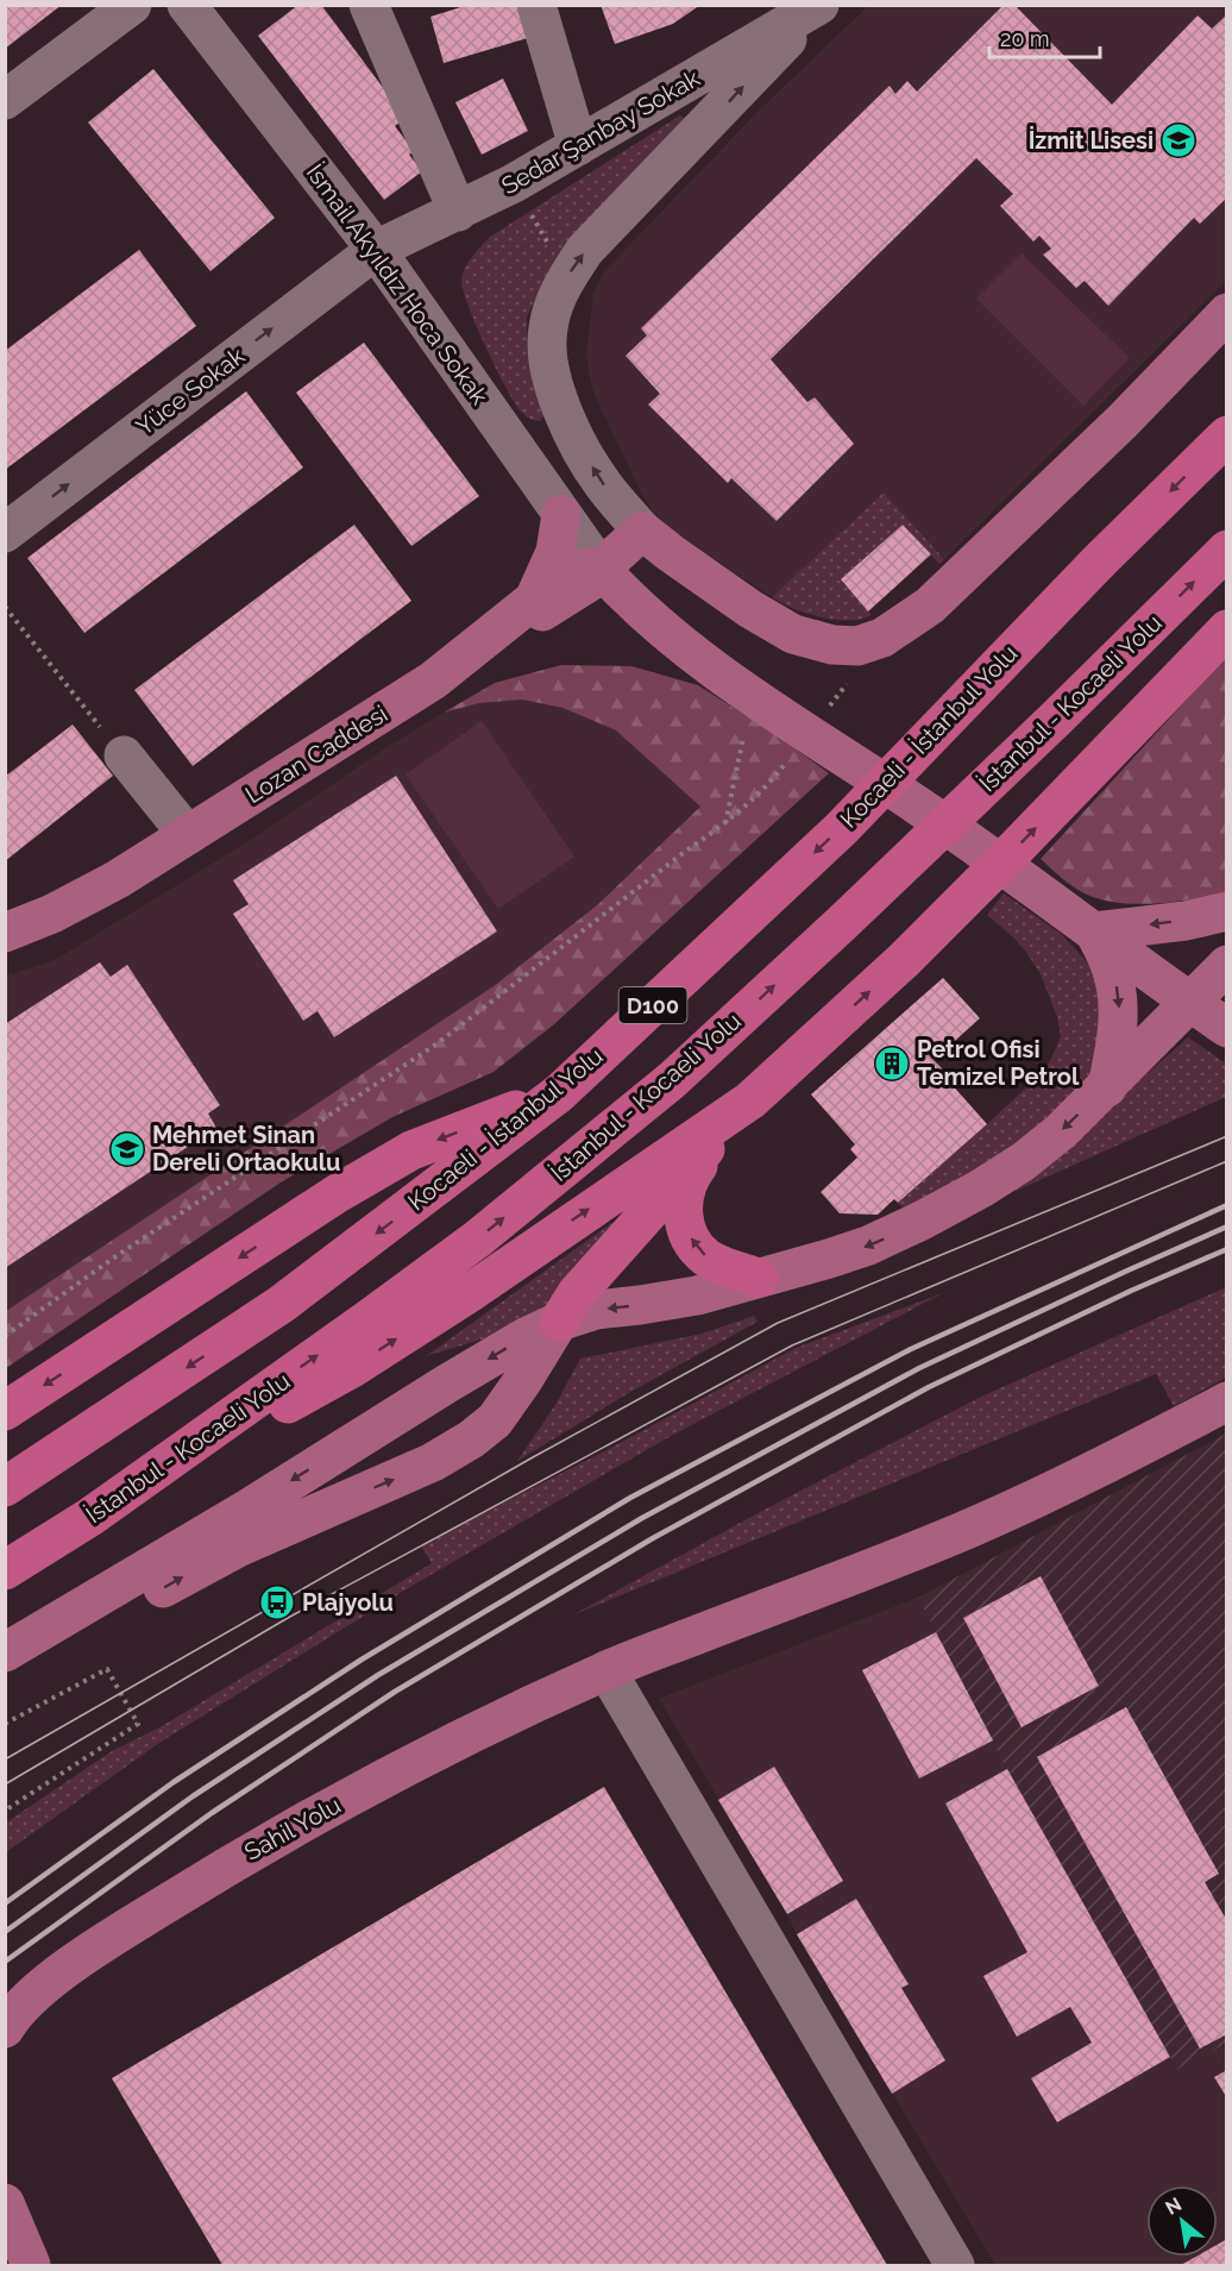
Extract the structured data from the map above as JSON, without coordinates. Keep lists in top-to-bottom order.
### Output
{
  "streets": {
    "highway": ["İstanbul - Kocaeli Yolu", "Kocaeli - İstanbul Yolu", "D100"],
    "main road": ["Lozan Caddesi", "Sahil Yolu"],
    "street": ["Sedar Şanbay Sokak", "İsmail Akyıldız Hoca Sokak", "Yüce Sokak"]
  },
  "crossings": [
    ["Sedar Şanbay Sokak", "İsmail Akyıldız Hoca Sokak"],
    ["Sedar Şanbay Sokak", "Yüce Sokak"],
    ["İsmail Akyıldız Hoca Sokak", "Yüce Sokak"],
    ["İsmail Akyıldız Hoca Sokak", "Lozan Caddesi"]
  ],
  "places": {
    "school or university": ["İzmit Lisesi", "Mehmet Sinan Dereli Ortaokulu"],
    "building": ["Petrol Ofisi Temizel Petrol"],
    "bus stop": ["Plajyolu"]
  },
  "scale_bar": "20 m",
  "north": "top left"
}
